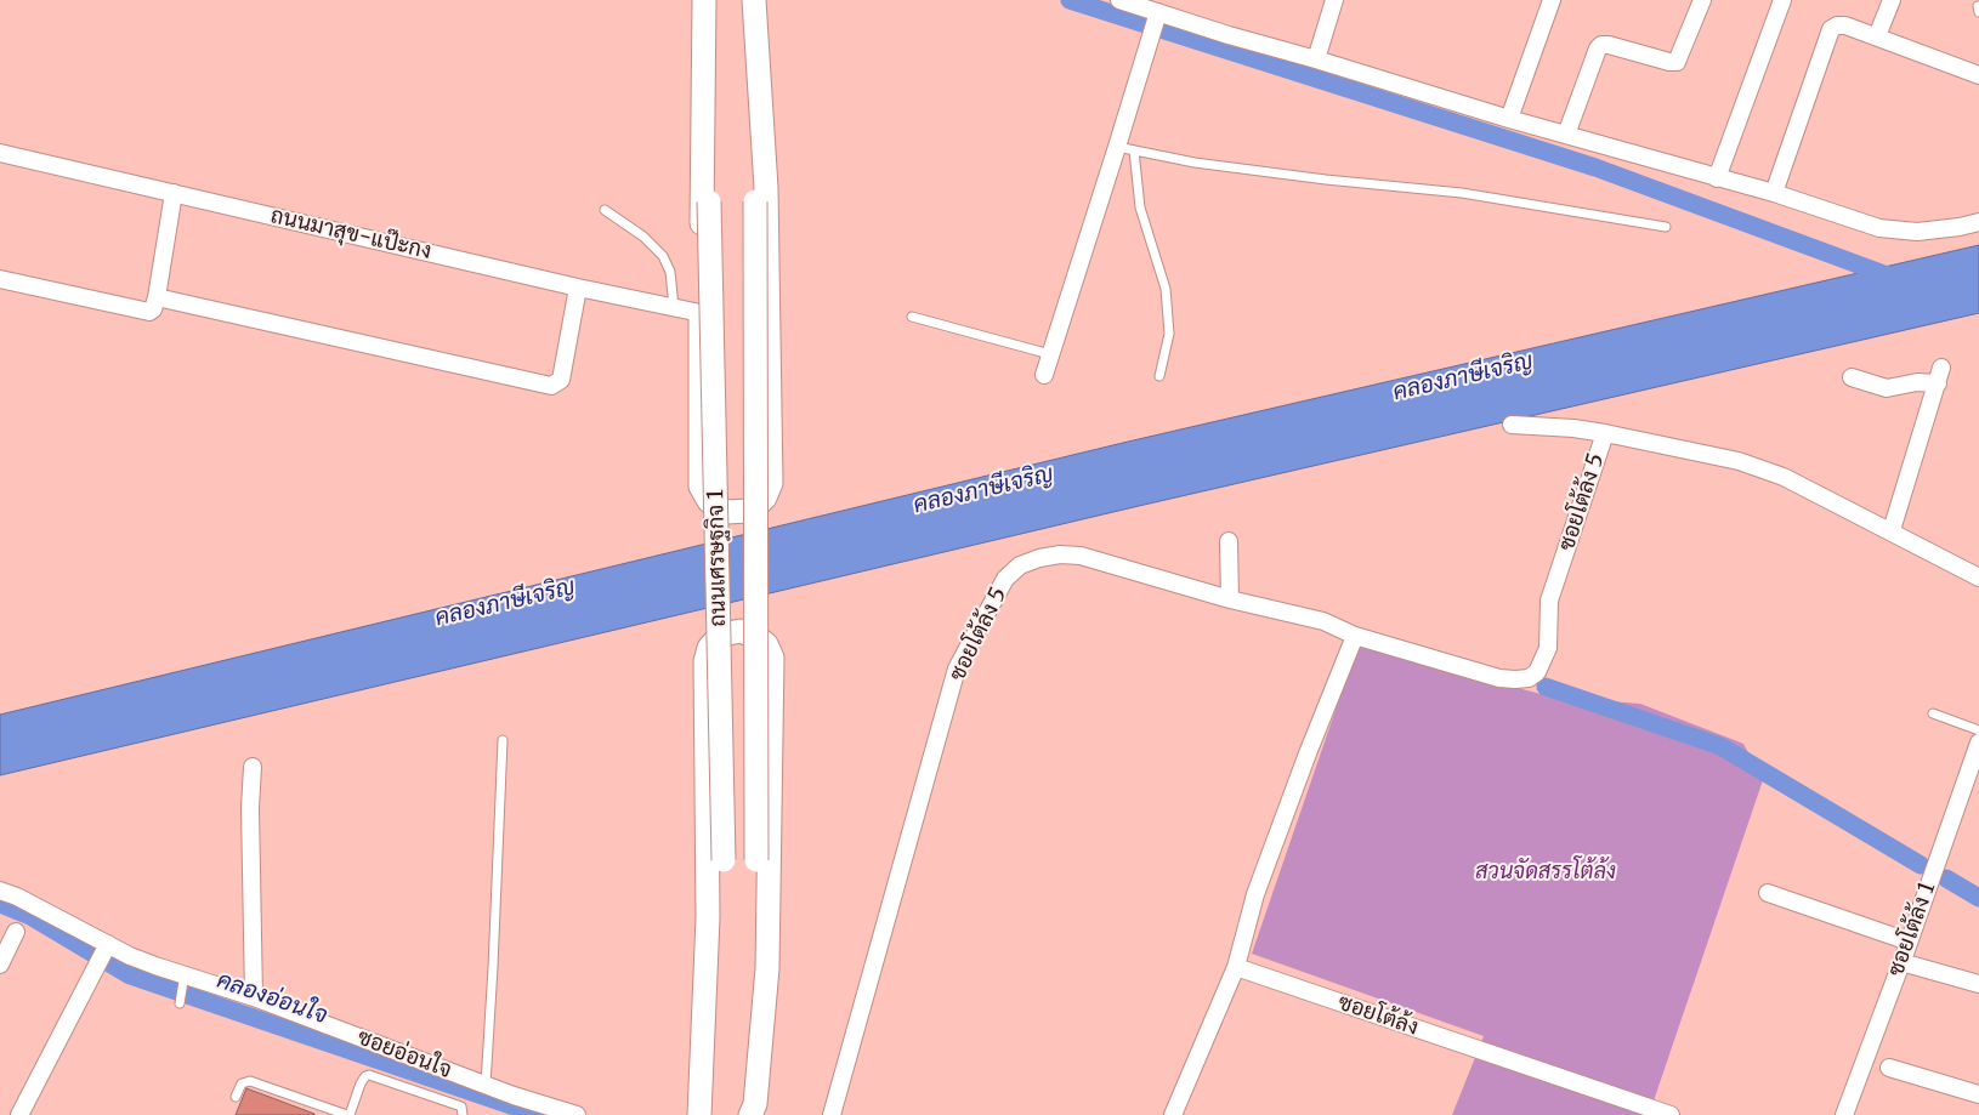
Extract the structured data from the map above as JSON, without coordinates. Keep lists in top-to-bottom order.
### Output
{
  "streets": {
    "main road": ["ถนนเศรษฐกิจ 1"],
    "street": [
      "ถนนมาสุข-แป๊ะกง",
      "ซอยโต้ล้ง 5",
      "ซอยโต้ล้ง 1",
      "ซอยโต้ล้ง",
      "ซอยอ่อนใจ"
    ]
  },
  "water": ["คลองภาษีเจริญ", "คลองอ่อนใจ"],
  "parks": ["สวนจัดสรรโต้ล้ง"]
}
